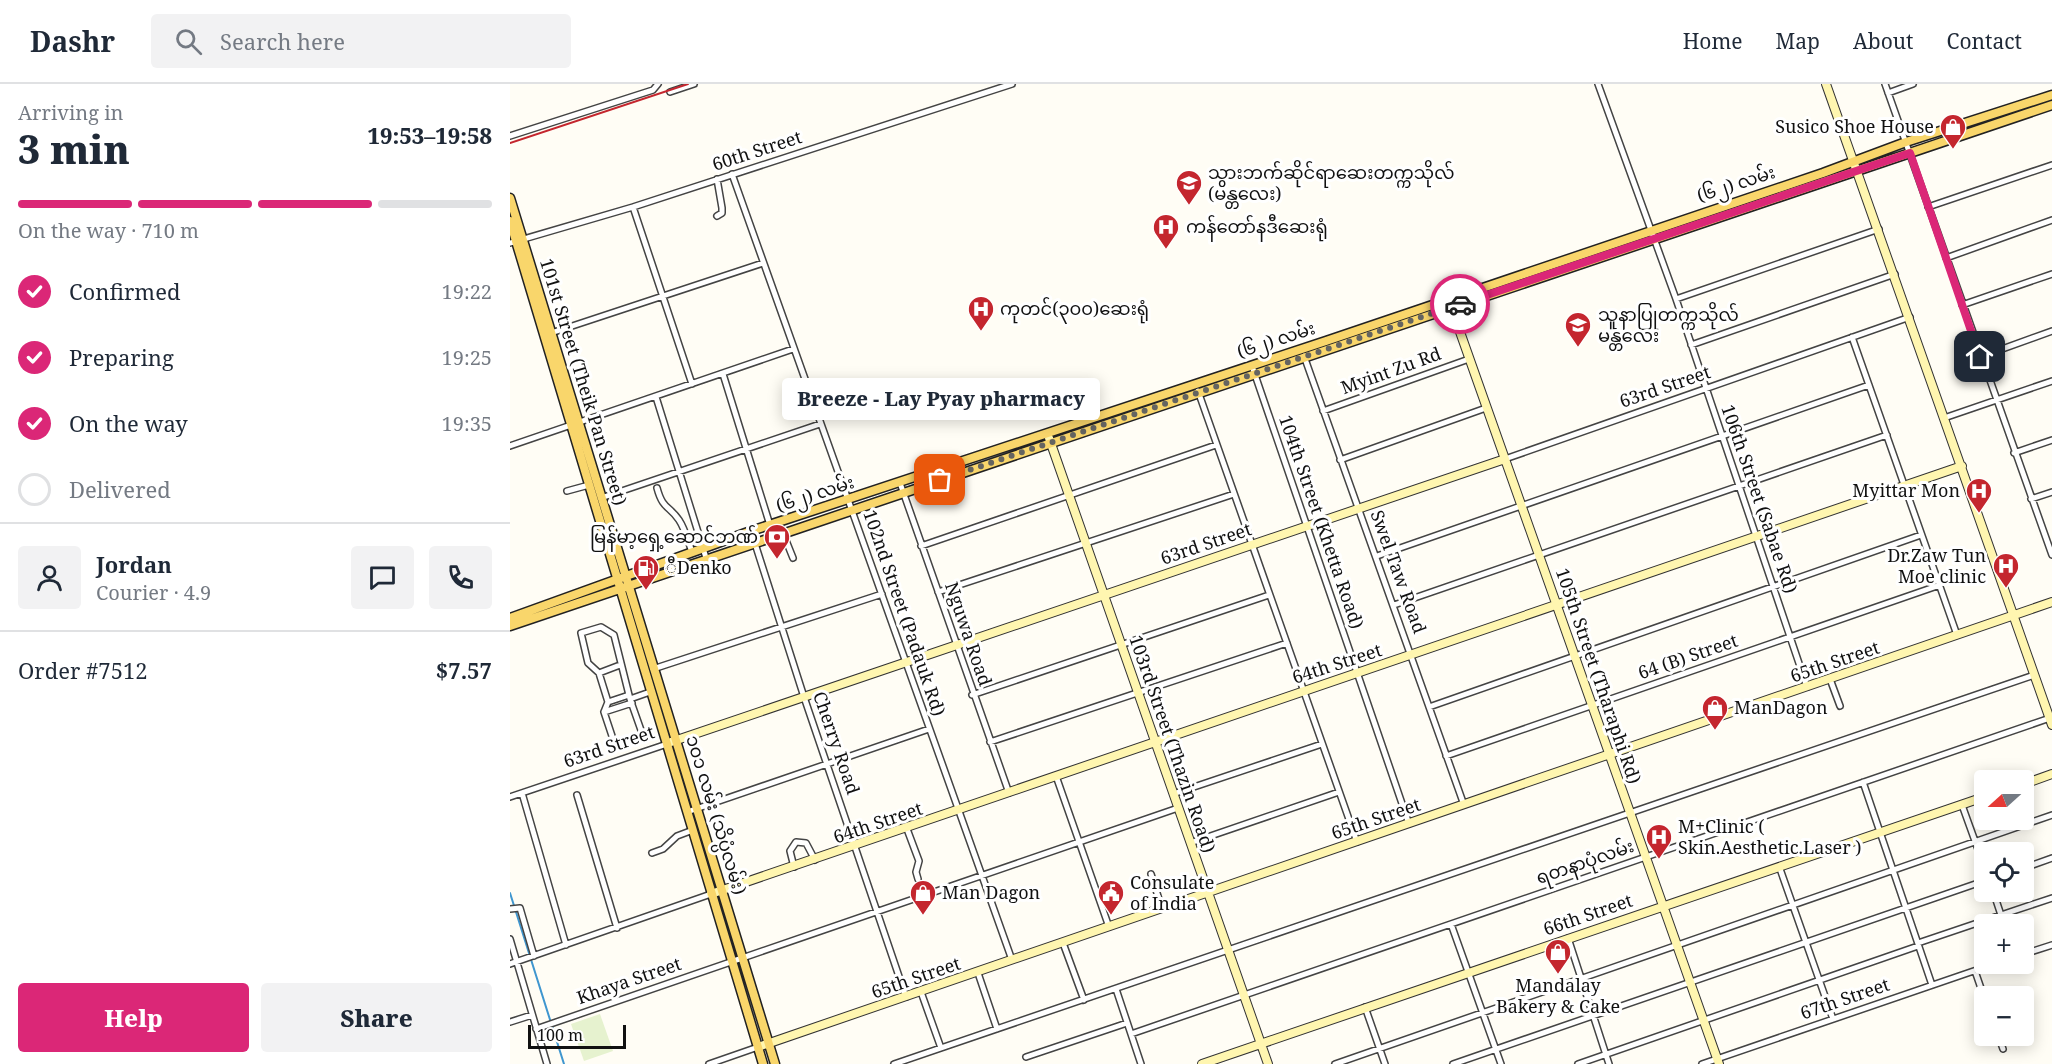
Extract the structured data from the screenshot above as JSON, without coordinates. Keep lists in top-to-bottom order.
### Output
{
  "streets": {
    "main road": ["(၆၂) လမ်း", "101st Street (Theik Pan Street)", "၁၀၁ လမ်း (သိပ္ပံလမ်း)"],
    "street": [
      "60th Street",
      "Myint Zu Rd",
      "63rd Street",
      "106th Street (Sabae Rd)",
      "104th Street (Khetta Road)",
      "Swel Taw Road",
      "102nd Street (Padauk Rd)",
      "Nguwa Road",
      "64 (B) Street",
      "65th Street",
      "64th Street",
      "105th Street (Tharaphi Rd)",
      "Cherry Road",
      "103rd Street (Thazin Road)",
      "ရတနာပုံလမ်း",
      "66th Street",
      "Khaya Street",
      "67th Street"
    ]
  },
  "crossings": [
    ["60th Street", "101st Street (Theik Pan Street)"],
    ["60th Street", "102nd Street (Padauk Rd)"],
    ["(၆၂) လမ်း", "101st Street (Theik Pan Street)"],
    ["(၆၂) လမ်း", "106th Street (Sabae Rd)"],
    ["(၆၂) လမ်း", "104th Street (Khetta Road)"],
    ["(၆၂) လမ်း", "Swel Taw Road"],
    ["(၆၂) လမ်း", "102nd Street (Padauk Rd)"],
    ["(၆၂) လမ်း", "Nguwa Road"],
    ["(၆၂) လမ်း", "105th Street (Tharaphi Rd)"],
    ["(၆၂) လမ်း", "Cherry Road"],
    ["(၆၂) လမ်း", "103rd Street (Thazin Road)"],
    ["(၆၂) လမ်း", "၁၀၁ လမ်း (သိပ္ပံလမ်း)"],
    ["Myint Zu Rd", "Swel Taw Road"],
    ["Myint Zu Rd", "105th Street (Tharaphi Rd)"],
    ["101st Street (Theik Pan Street)", "၁၀၁ လမ်း (သိပ္ပံလမ်း)"],
    ["63rd Street", "106th Street (Sabae Rd)"],
    ["63rd Street", "104th Street (Khetta Road)"],
    ["63rd Street", "Swel Taw Road"],
    ["63rd Street", "102nd Street (Padauk Rd)"],
    ["63rd Street", "Nguwa Road"],
    ["63rd Street", "105th Street (Tharaphi Rd)"],
    ["63rd Street", "Cherry Road"],
    ["63rd Street", "103rd Street (Thazin Road)"],
    ["63rd Street", "၁၀၁ လမ်း (သိပ္ပံလမ်း)"],
    ["106th Street (Sabae Rd)", "64 (B) Street"],
    ["106th Street (Sabae Rd)", "65th Street"],
    ["106th Street (Sabae Rd)", "64th Street"],
    ["104th Street (Khetta Road)", "65th Street"],
    ["104th Street (Khetta Road)", "64th Street"],
    ["Swel Taw Road", "64 (B) Street"],
    ["Swel Taw Road", "65th Street"],
    ["Swel Taw Road", "64th Street"],
    ["102nd Street (Padauk Rd)", "65th Street"],
    ["102nd Street (Padauk Rd)", "64th Street"],
    ["102nd Street (Padauk Rd)", "Khaya Street"],
    ["Nguwa Road", "64th Street"],
    ["64 (B) Street", "105th Street (Tharaphi Rd)"],
    ["65th Street", "105th Street (Tharaphi Rd)"],
    ["65th Street", "Cherry Road"],
    ["65th Street", "103rd Street (Thazin Road)"],
    ["65th Street", "၁၀၁ လမ်း (သိပ္ပံလမ်း)"],
    ["64th Street", "105th Street (Tharaphi Rd)"],
    ["64th Street", "Cherry Road"],
    ["64th Street", "103rd Street (Thazin Road)"],
    ["64th Street", "၁၀၁ လမ်း (သိပ္ပံလမ်း)"],
    ["105th Street (Tharaphi Rd)", "ရတနာပုံလမ်း"],
    ["105th Street (Tharaphi Rd)", "66th Street"],
    ["105th Street (Tharaphi Rd)", "67th Street"],
    ["Cherry Road", "Khaya Street"],
    ["103rd Street (Thazin Road)", "ရတနာပုံလမ်း"],
    ["103rd Street (Thazin Road)", "66th Street"],
    ["103rd Street (Thazin Road)", "Khaya Street"],
    ["၁၀၁ လမ်း (သိပ္ပံလမ်း)", "Khaya Street"]
  ],
  "places": {
    "shop": [
      "Susico Shoe House",
      "ManDagon",
      "Man Dagon",
      "Mandalay Bakery & Cake"
    ],
    "school or university": ["သွားဘက်ဆိုင်ရာဆေးတက္ကသိုလ် (မန္တလေး)", "သူနာပြုတက္ကသိုလ် မန္တလေး"],
    "hospital": [
      "ကန်တော်နဒီဆေးရုံ",
      "ကုတင်(၃၀၀)ဆေးရုံ",
      "Myittar Mon",
      "Dr.Zaw Tun Moe clinic",
      "M+Clinic ( Skin.Aesthetic.Laser )"
    ],
    "other": ["Breeze - Lay Pyay pharmacy"],
    "bank": ["မြန်မာ့ရှေ့ဆောင်ဘဏ်"],
    "fuel station": ["ီDenko"],
    "public building": ["Consulate of India"]
  },
  "scale_bar": "100 m",
  "north": "left",
  "page": {
    "header": "Dashr",
    "search": "Search here",
    "nav": [
      "Home",
      "Map",
      "About",
      "Contact"
    ],
    "heading": ["3 min", "Arriving in", "19:53–19:58"],
    "panel": [
      "Jordan",
      "Courier · 4.9",
      "Order #7512",
      "$7.57"
    ],
    "bar": "On the way · 710 m",
    "list": [
      ["Confirmed", "19:22"],
      ["Preparing", "19:25"],
      ["On the way", "19:35"],
      "Delivered"
    ],
    "bubble": "Breeze - Lay Pyay pharmacy",
    "map_buttons": ["+", "−"],
    "buttons": ["Help", "Share"],
    "scale": "100 m"
  }
}
